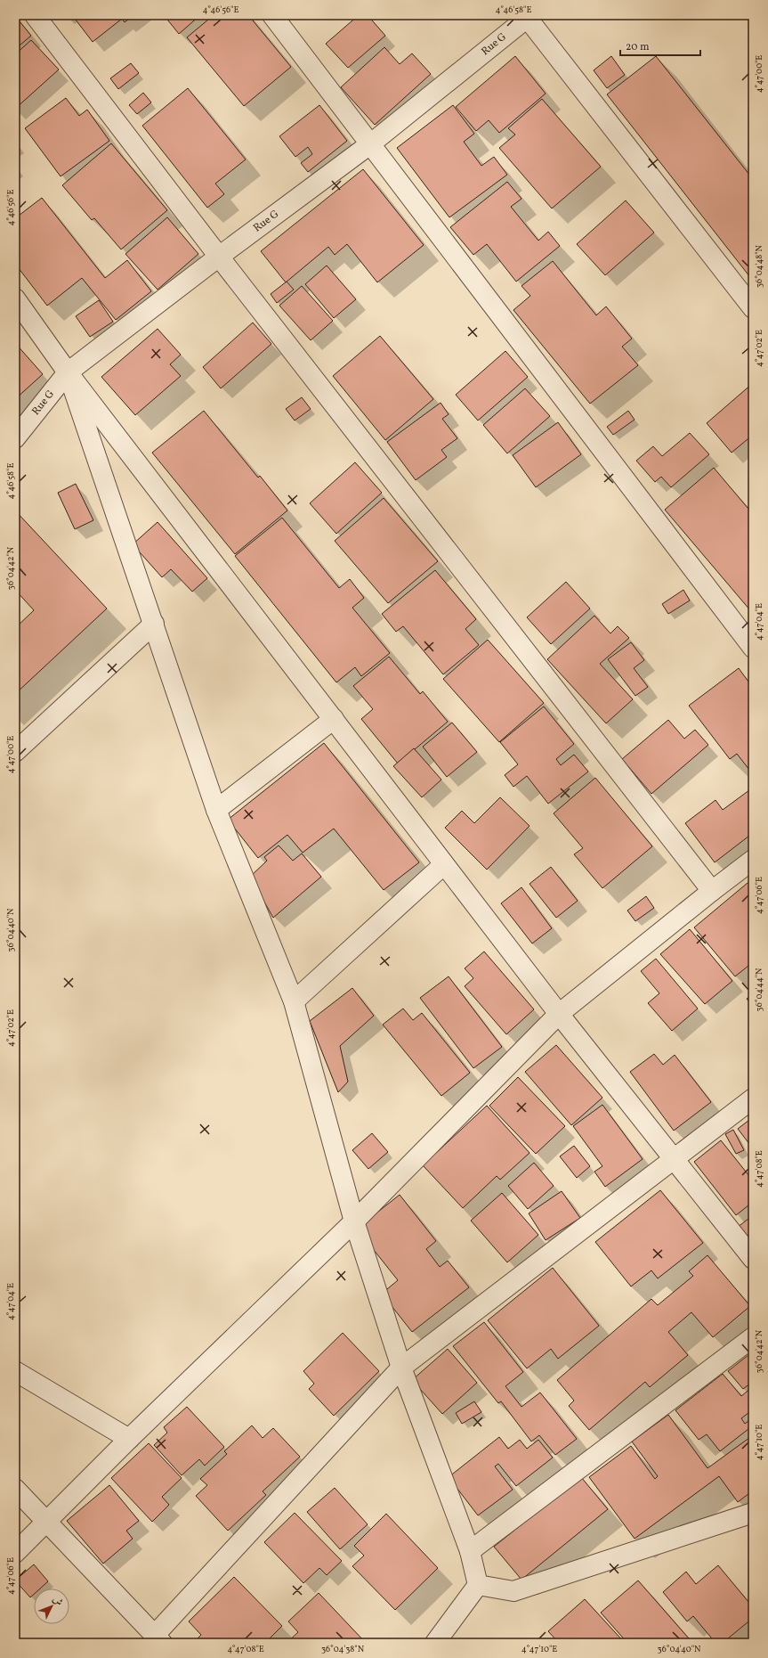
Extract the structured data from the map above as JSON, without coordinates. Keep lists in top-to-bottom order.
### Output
{
  "streets": {
    "street": ["Rue G"]
  },
  "scale_bar": "20 m",
  "north": "top right",
  "coordinates": [
    "4°46'56\"E",
    "4°46'58\"E",
    "4°47'00\"E",
    "36°04'48\"N",
    "4°47'02\"E",
    "36°04'42\"N",
    "4°47'04\"E",
    "4°47'06\"E",
    "36°04'40\"N",
    "36°04'44\"N",
    "4°47'08\"E",
    "4°47'10\"E",
    "36°04'38\"N"
  ]
}
